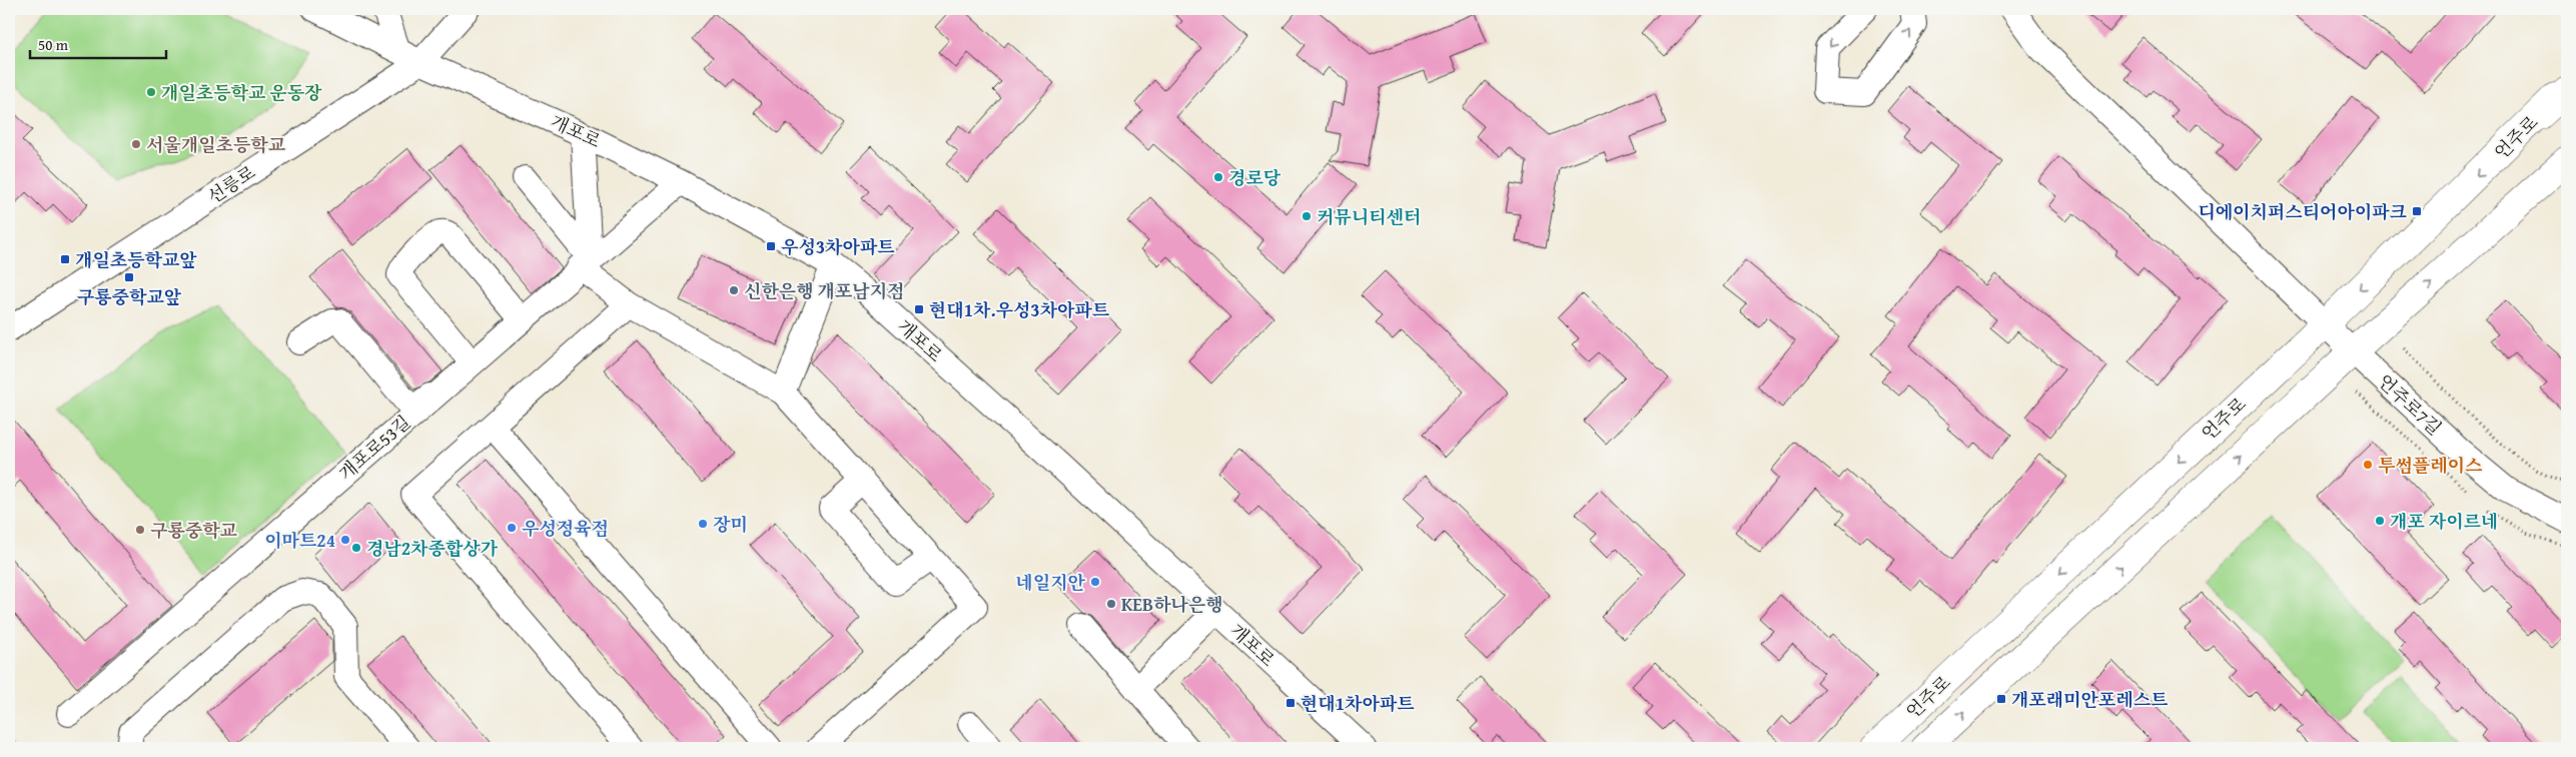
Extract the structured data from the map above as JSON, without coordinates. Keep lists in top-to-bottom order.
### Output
{
  "streets": {
    "main road": ["언주로"],
    "street": [
      "개포로",
      "선릉로",
      "언주로7길",
      "개포로53길"
    ]
  },
  "crossings": [
    ["개포로", "선릉로"],
    ["개포로", "개포로53길"],
    ["언주로", "언주로7길"]
  ],
  "places": {
    "other": [
      "개일초등학교 운동장",
      "서울개일초등학교",
      "경로당",
      "커뮤니티센터",
      "신한은행 개포남지점",
      "투썸플레이스",
      "개포 자이르네",
      "장미",
      "우성정육점",
      "구룡중학교",
      "이마트24",
      "경남2차종합상가",
      "네일지안",
      "KEB하나은행"
    ],
    "transit": [
      "디에이치퍼스티어아이파크",
      "우성3차아파트",
      "개일초등학교앞",
      "구룡중학교앞",
      "현대1차.우성3차아파트",
      "개포래미안포레스트",
      "현대1차아파트"
    ]
  },
  "scale_bar": "50 m"
}
